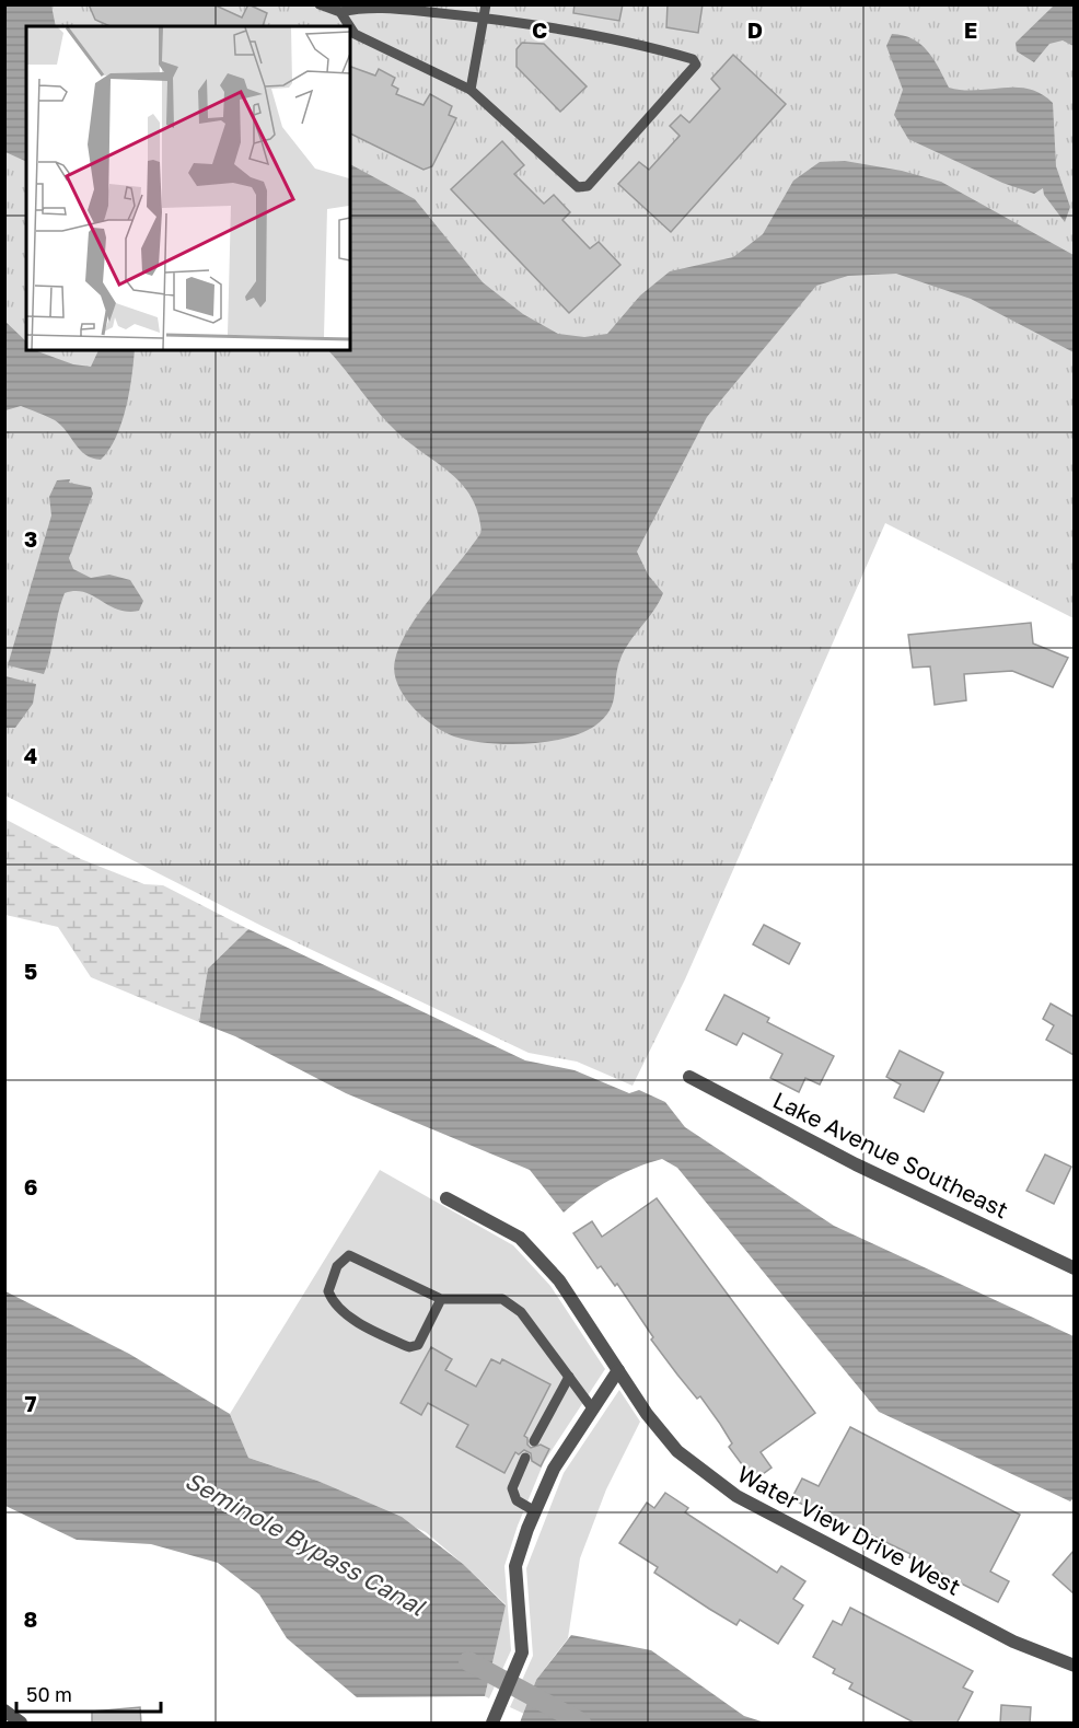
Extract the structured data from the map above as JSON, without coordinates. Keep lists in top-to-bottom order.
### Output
{
  "streets": {
    "street": ["Lake Avenue Southeast", "Water View Drive West"]
  },
  "water": ["Seminole Bypass Canal"],
  "scale_bar": "50 m",
  "grid": {
    "columns": ["C", "D", "E"],
    "rows": [
      "3",
      "4",
      "5",
      "6",
      "7",
      "8"
    ]
  }
}
